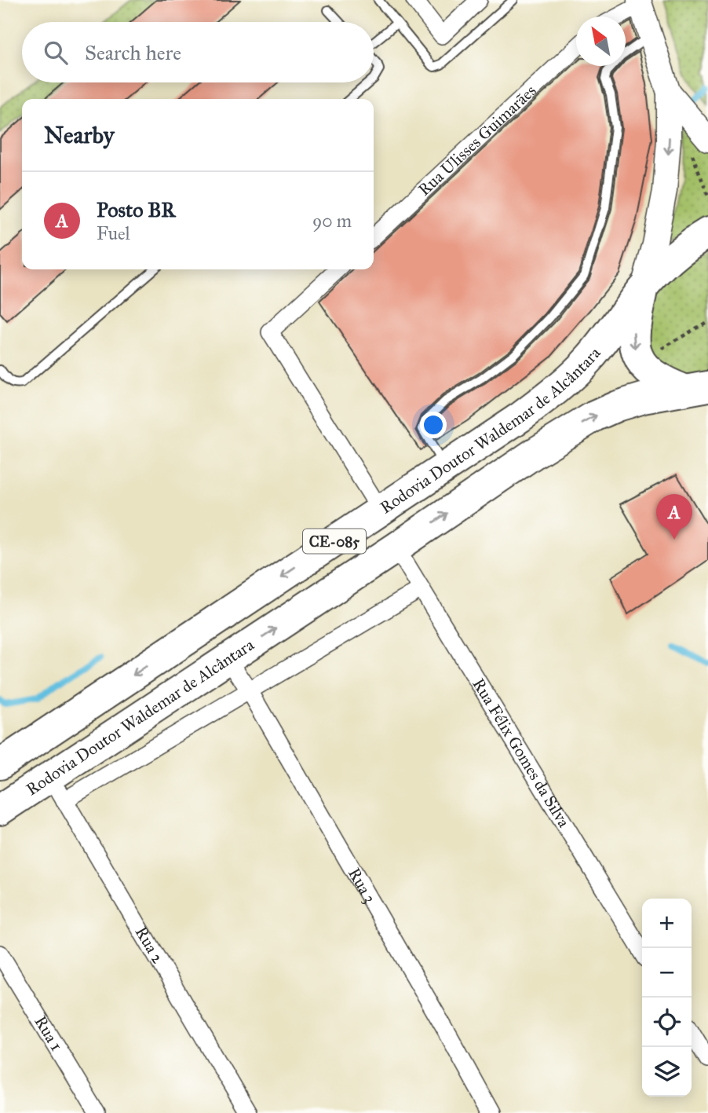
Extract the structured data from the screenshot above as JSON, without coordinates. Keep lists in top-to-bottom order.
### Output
{
  "streets": {
    "highway": ["Rodovia Doutor Waldemar de Alcântara", "CE-085"],
    "street": [
      "Rua Ulisses Guimarães",
      "Rua Félix Gomes da Silva",
      "Rua 3",
      "Rua 2",
      "Rua 1"
    ]
  },
  "crossings": [
    ["Rodovia Doutor Waldemar de Alcântara", "Rua Félix Gomes da Silva"],
    ["Rodovia Doutor Waldemar de Alcântara", "Rua 3"],
    ["Rodovia Doutor Waldemar de Alcântara", "Rua 2"]
  ],
  "north": "top left",
  "page": {
    "search": "Search here",
    "heading": "Nearby",
    "list": [
      {
        "mark": "A",
        "name": "Posto BR",
        "note": "Fuel",
        "value": "90 m"
      }
    ],
    "pins": "A",
    "map_buttons": ["+", "−"]
  }
}
